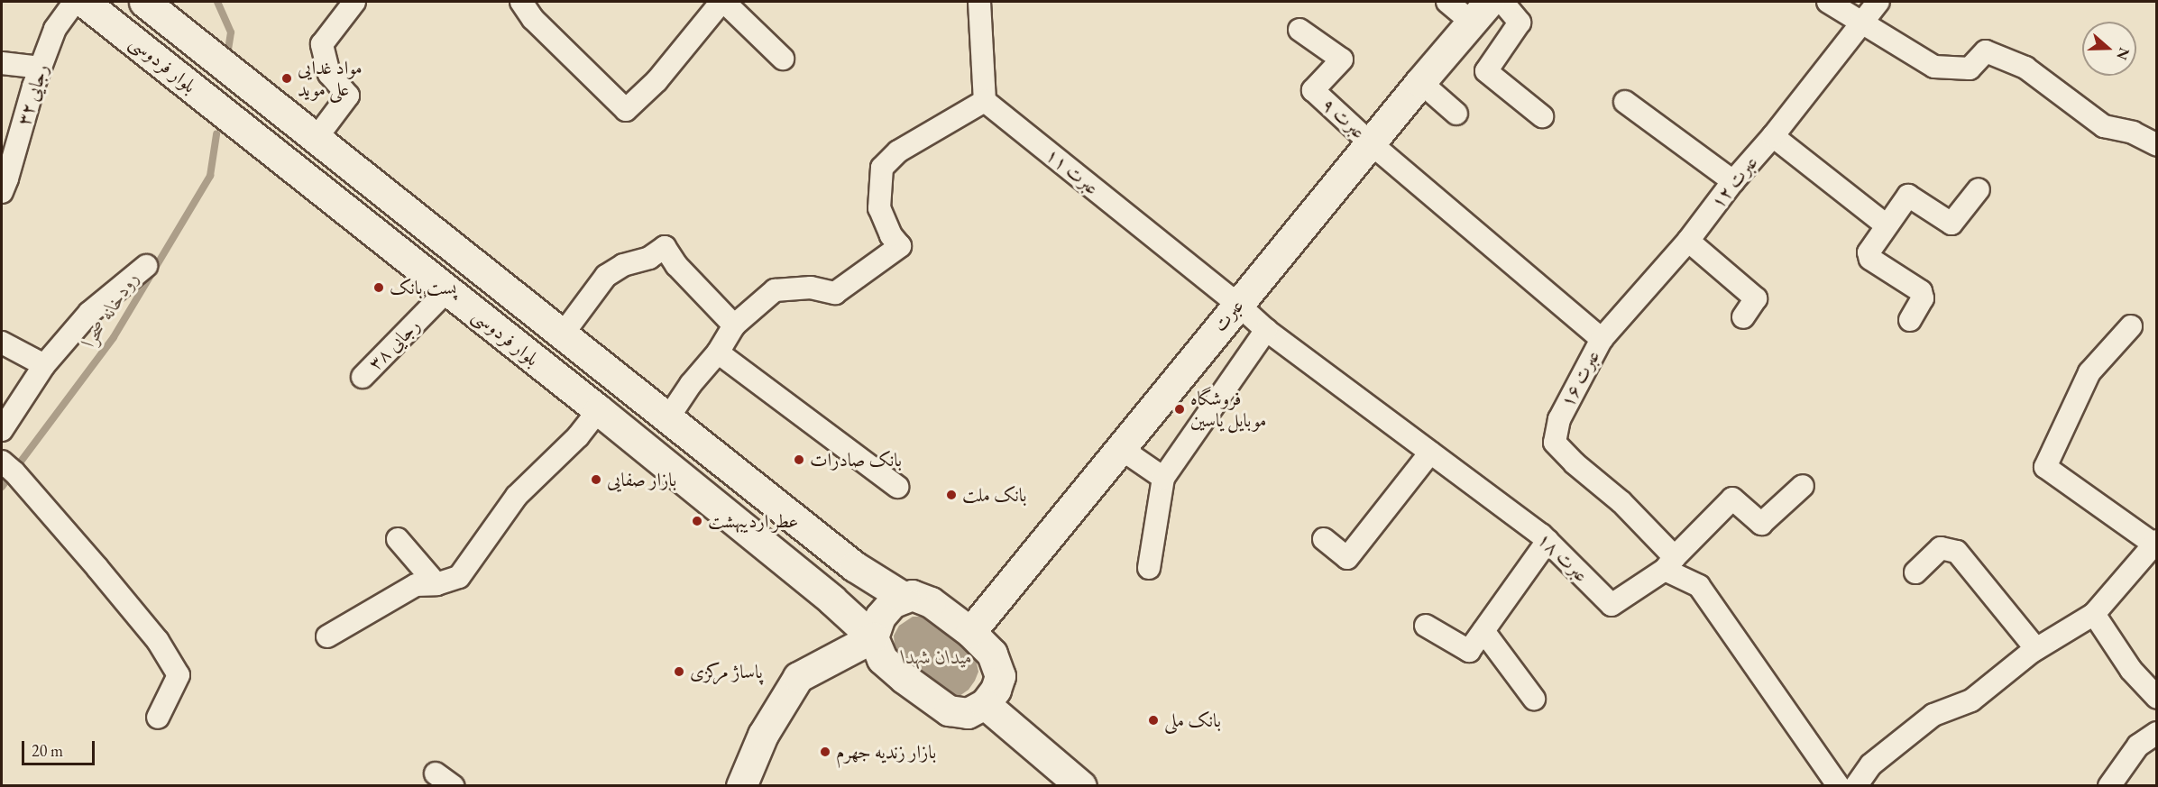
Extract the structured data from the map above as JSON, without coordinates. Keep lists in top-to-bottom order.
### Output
{
  "streets": {
    "main road": ["بلوار فردوسی", "عبرت"],
    "street": [
      "رجایی ۳۲",
      "عبرت ۹",
      "عبرت ۱۱",
      "عبرت ۱۲",
      "رجایی ۳۸",
      "عبرت ۱۶",
      "عبرت ۱۸"
    ]
  },
  "crossings": [
    ["بلوار فردوسی", "عبرت"],
    ["بلوار فردوسی", "رجایی ۳۸"],
    ["عبرت ۹", "عبرت"],
    ["عبرت ۹", "عبرت ۱۶"],
    ["عبرت ۱۱", "عبرت"],
    ["عبرت ۱۱", "عبرت ۱۸"],
    ["عبرت ۱۲", "عبرت ۱۶"],
    ["عبرت", "عبرت ۱۶"],
    ["عبرت", "عبرت ۱۸"],
    ["عبرت ۱۶", "عبرت ۱۸"]
  ],
  "water": ["رودخانه صحرا", "میدان شهدا"],
  "places": [
    "مواد غدایی علی موید",
    "پست بانک",
    "فروشگاه موبایل یاسین",
    "بانک صادرات",
    "بازار صفایی",
    "بانک ملت",
    "عطر اردیبهشت",
    "پاساژ مرکزی",
    "بانک ملی",
    "بازار زندیه جهرم"
  ],
  "scale_bar": "20 m",
  "north": "right"
}
